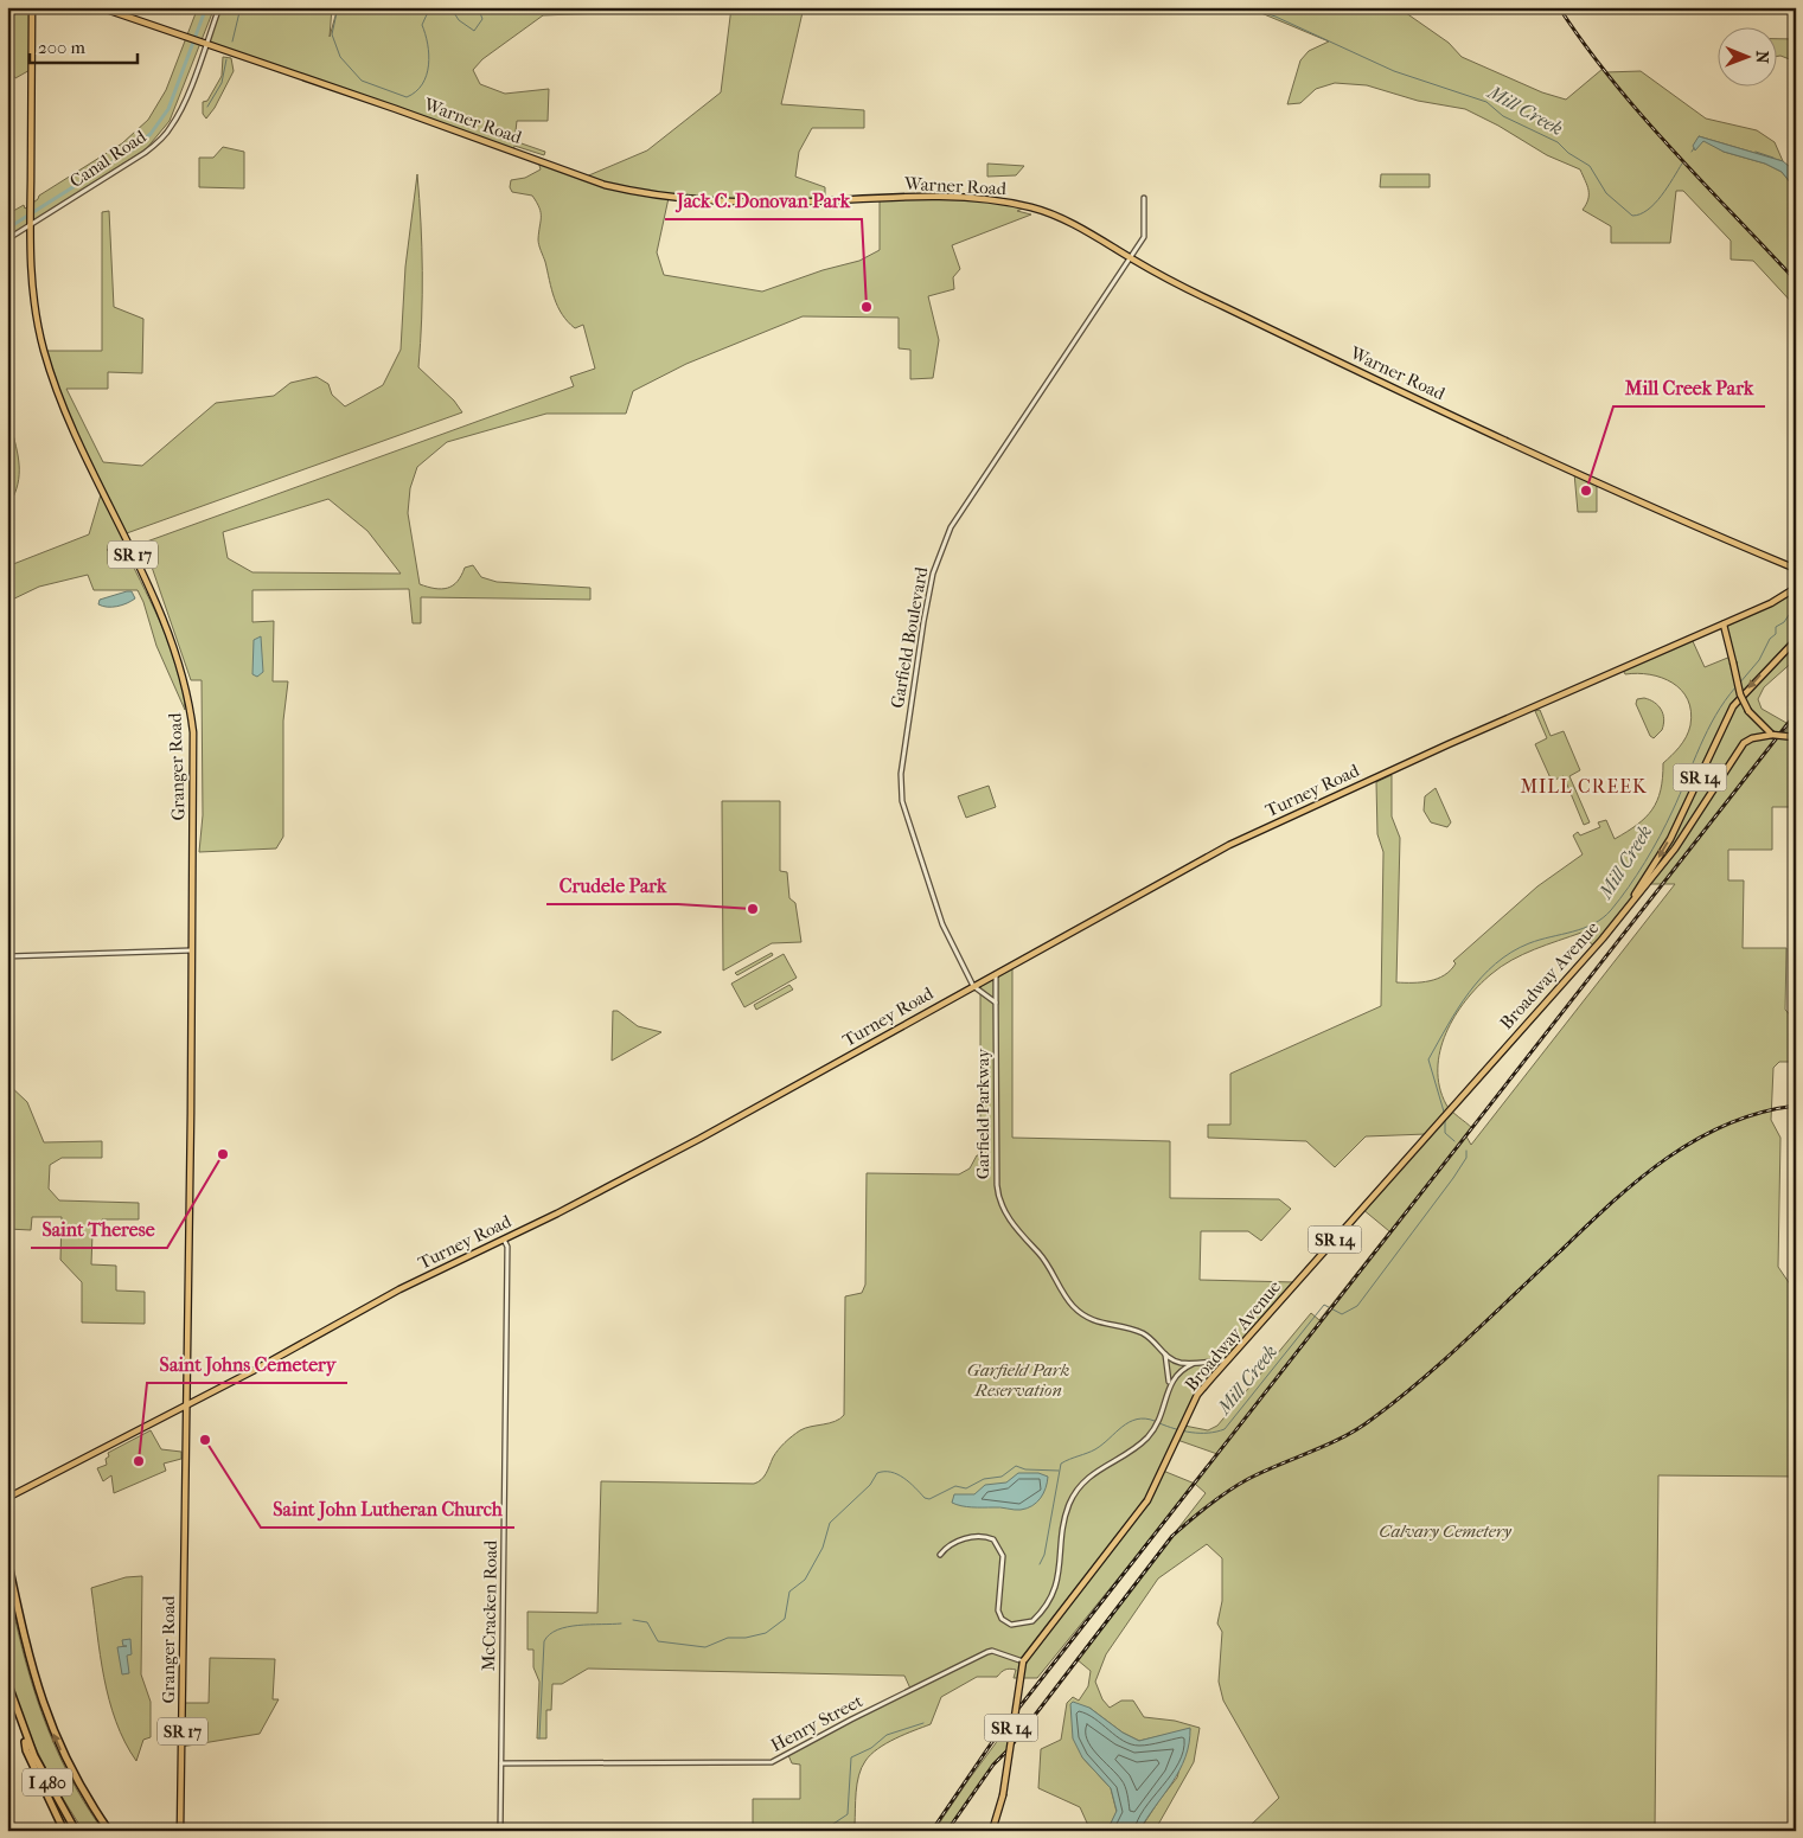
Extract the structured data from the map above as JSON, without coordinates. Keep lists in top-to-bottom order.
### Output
{
  "streets": {
    "highway": ["I 480"],
    "main road": [
      "Warner Road",
      "SR 17",
      "Granger Road",
      "SR 14",
      "Turney Road",
      "Broadway Avenue"
    ],
    "street": [
      "Canal Road",
      "Garfield Boulevard",
      "Garfield Parkway",
      "McCracken Road",
      "Henry Street"
    ]
  },
  "crossings": [
    ["Warner Road", "Canal Road"],
    ["Warner Road", "Garfield Boulevard"],
    ["Canal Road", "Granger Road"],
    ["Garfield Boulevard", "Turney Road"],
    ["Granger Road", "Turney Road"],
    ["SR 14", "Broadway Avenue"],
    ["SR 14", "Henry Street"],
    ["Turney Road", "Garfield Parkway"],
    ["Turney Road", "McCracken Road"],
    ["Broadway Avenue", "Garfield Parkway"],
    ["Broadway Avenue", "Henry Street"],
    ["McCracken Road", "Henry Street"]
  ],
  "districts": ["MILL CREEK"],
  "water": ["Mill Creek"],
  "parks": ["Garfield Park Reservation", "Calvary Cemetery"],
  "places": [
    "Jack C. Donovan Park",
    "Mill Creek Park",
    "Crudele Park",
    "Saint Therese",
    "Saint John Lutheran Church",
    "Saint Johns Cemetery"
  ],
  "scale_bar": "200 m",
  "north": "right"
}
